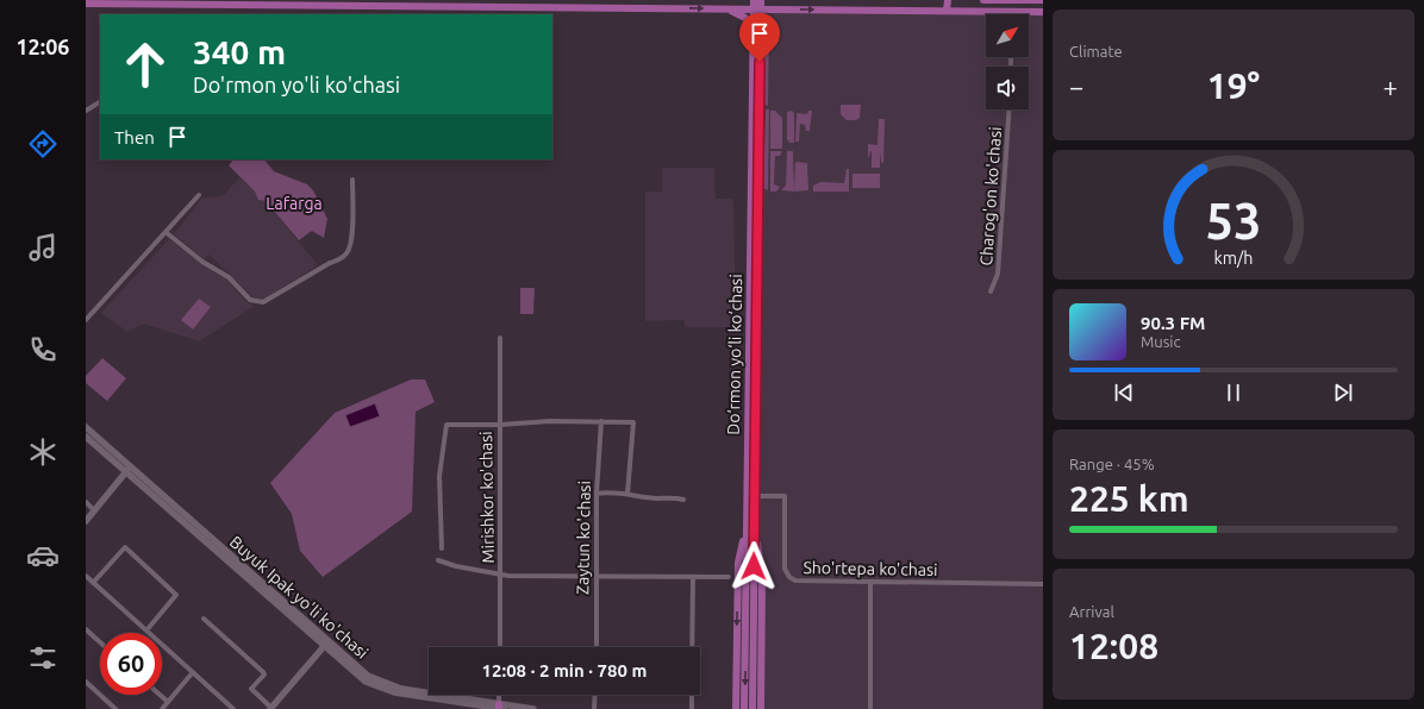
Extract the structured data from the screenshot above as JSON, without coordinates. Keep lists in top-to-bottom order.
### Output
{
  "streets": {
    "main road": ["Do‘rmon yo‘li ko‘chasi", "Buyuk Ipak yo'li ko'chasi"],
    "street": [
      "Charog'on ko'chasi",
      "Mirishkor ko'chasi",
      "Zaytun ko'chasi",
      "Sho'rtepa ko'chasi"
    ]
  },
  "crossings": [
    ["Do‘rmon yo‘li ko‘chasi", "Sho'rtepa ko'chasi"]
  ],
  "parks": ["Lafarga"],
  "north": "top right",
  "page": {
    "tabs": "12:06",
    "tile": [
      "Climate",
      ["Range · 45%", "225 km"],
      ["Arrival", "12:08"]
    ],
    "turn": ["340 m", "Do'rmon yo'li ko'chasi"],
    "heat": ["−", "19°", "+"],
    "then": "Then",
    "song": ["90.3 FM", "Music"],
    "limit": "60",
    "trip": "12:08 · 2 min · 780 m",
    "gauge": ["53", "km/h"]
  }
}
